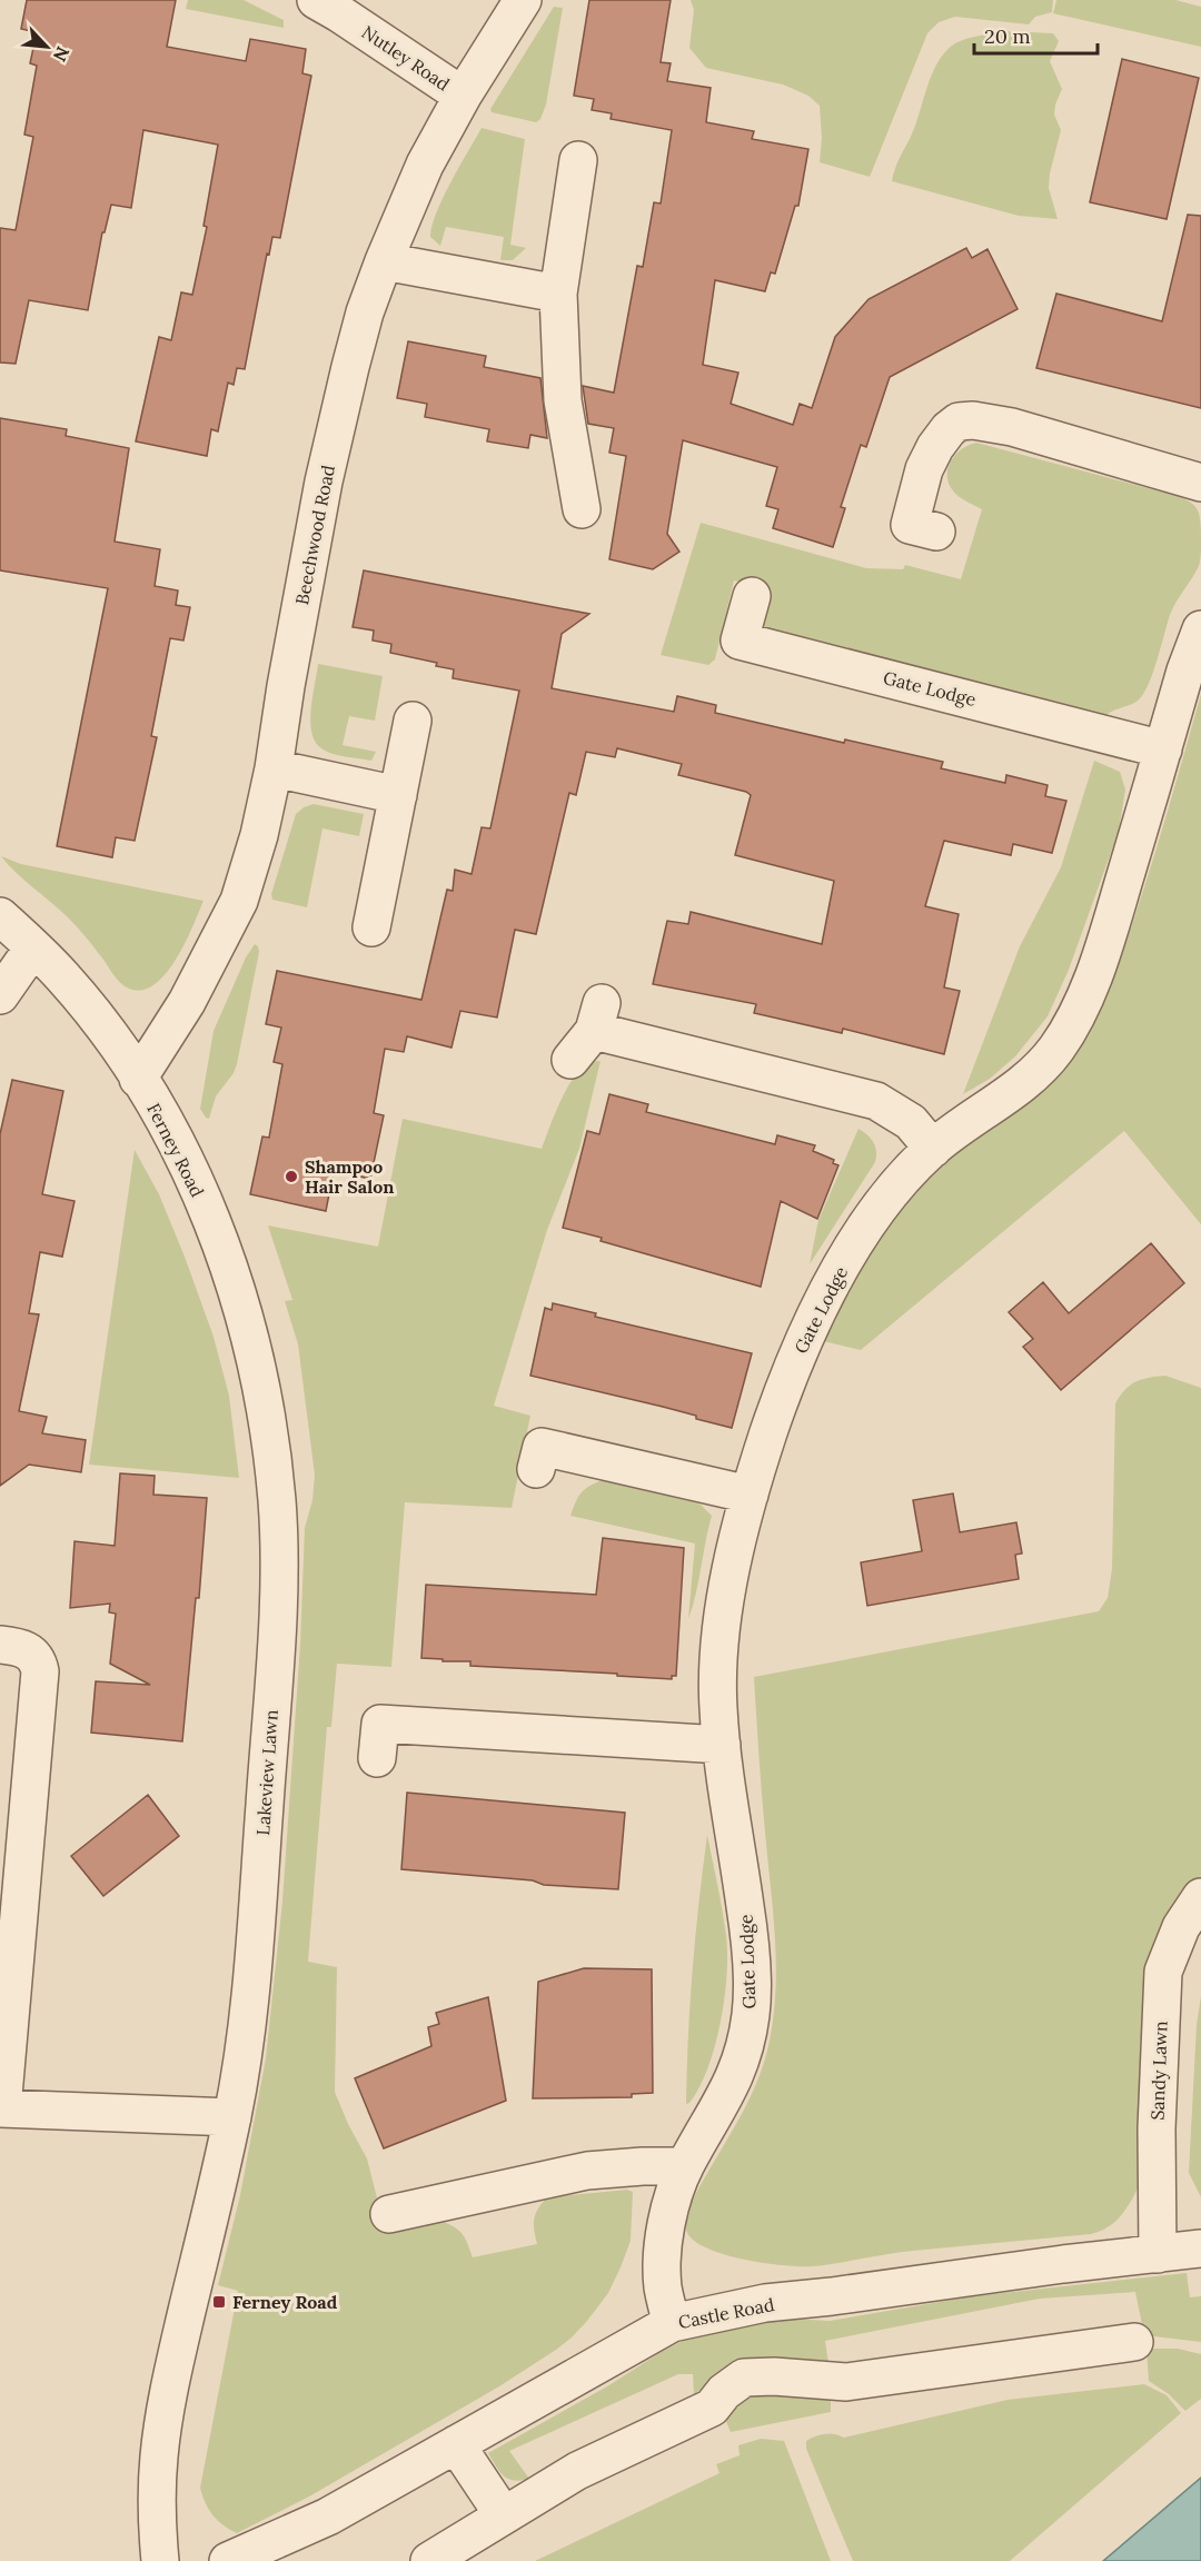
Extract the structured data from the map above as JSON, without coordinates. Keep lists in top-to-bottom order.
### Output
{
  "streets": {
    "street": [
      "Nutley Road",
      "Beechwood Road",
      "Gate Lodge",
      "Ferney Road",
      "Lakeview Lawn",
      "Sandy Lawn",
      "Castle Road"
    ]
  },
  "crossings": [
    ["Nutley Road", "Beechwood Road"],
    ["Beechwood Road", "Ferney Road"],
    ["Gate Lodge", "Castle Road"],
    ["Ferney Road", "Lakeview Lawn"],
    ["Sandy Lawn", "Castle Road"]
  ],
  "places": {
    "other": ["Shampoo Hair Salon"],
    "transit": ["Ferney Road"]
  },
  "scale_bar": "20 m",
  "north": "bottom right"
}
